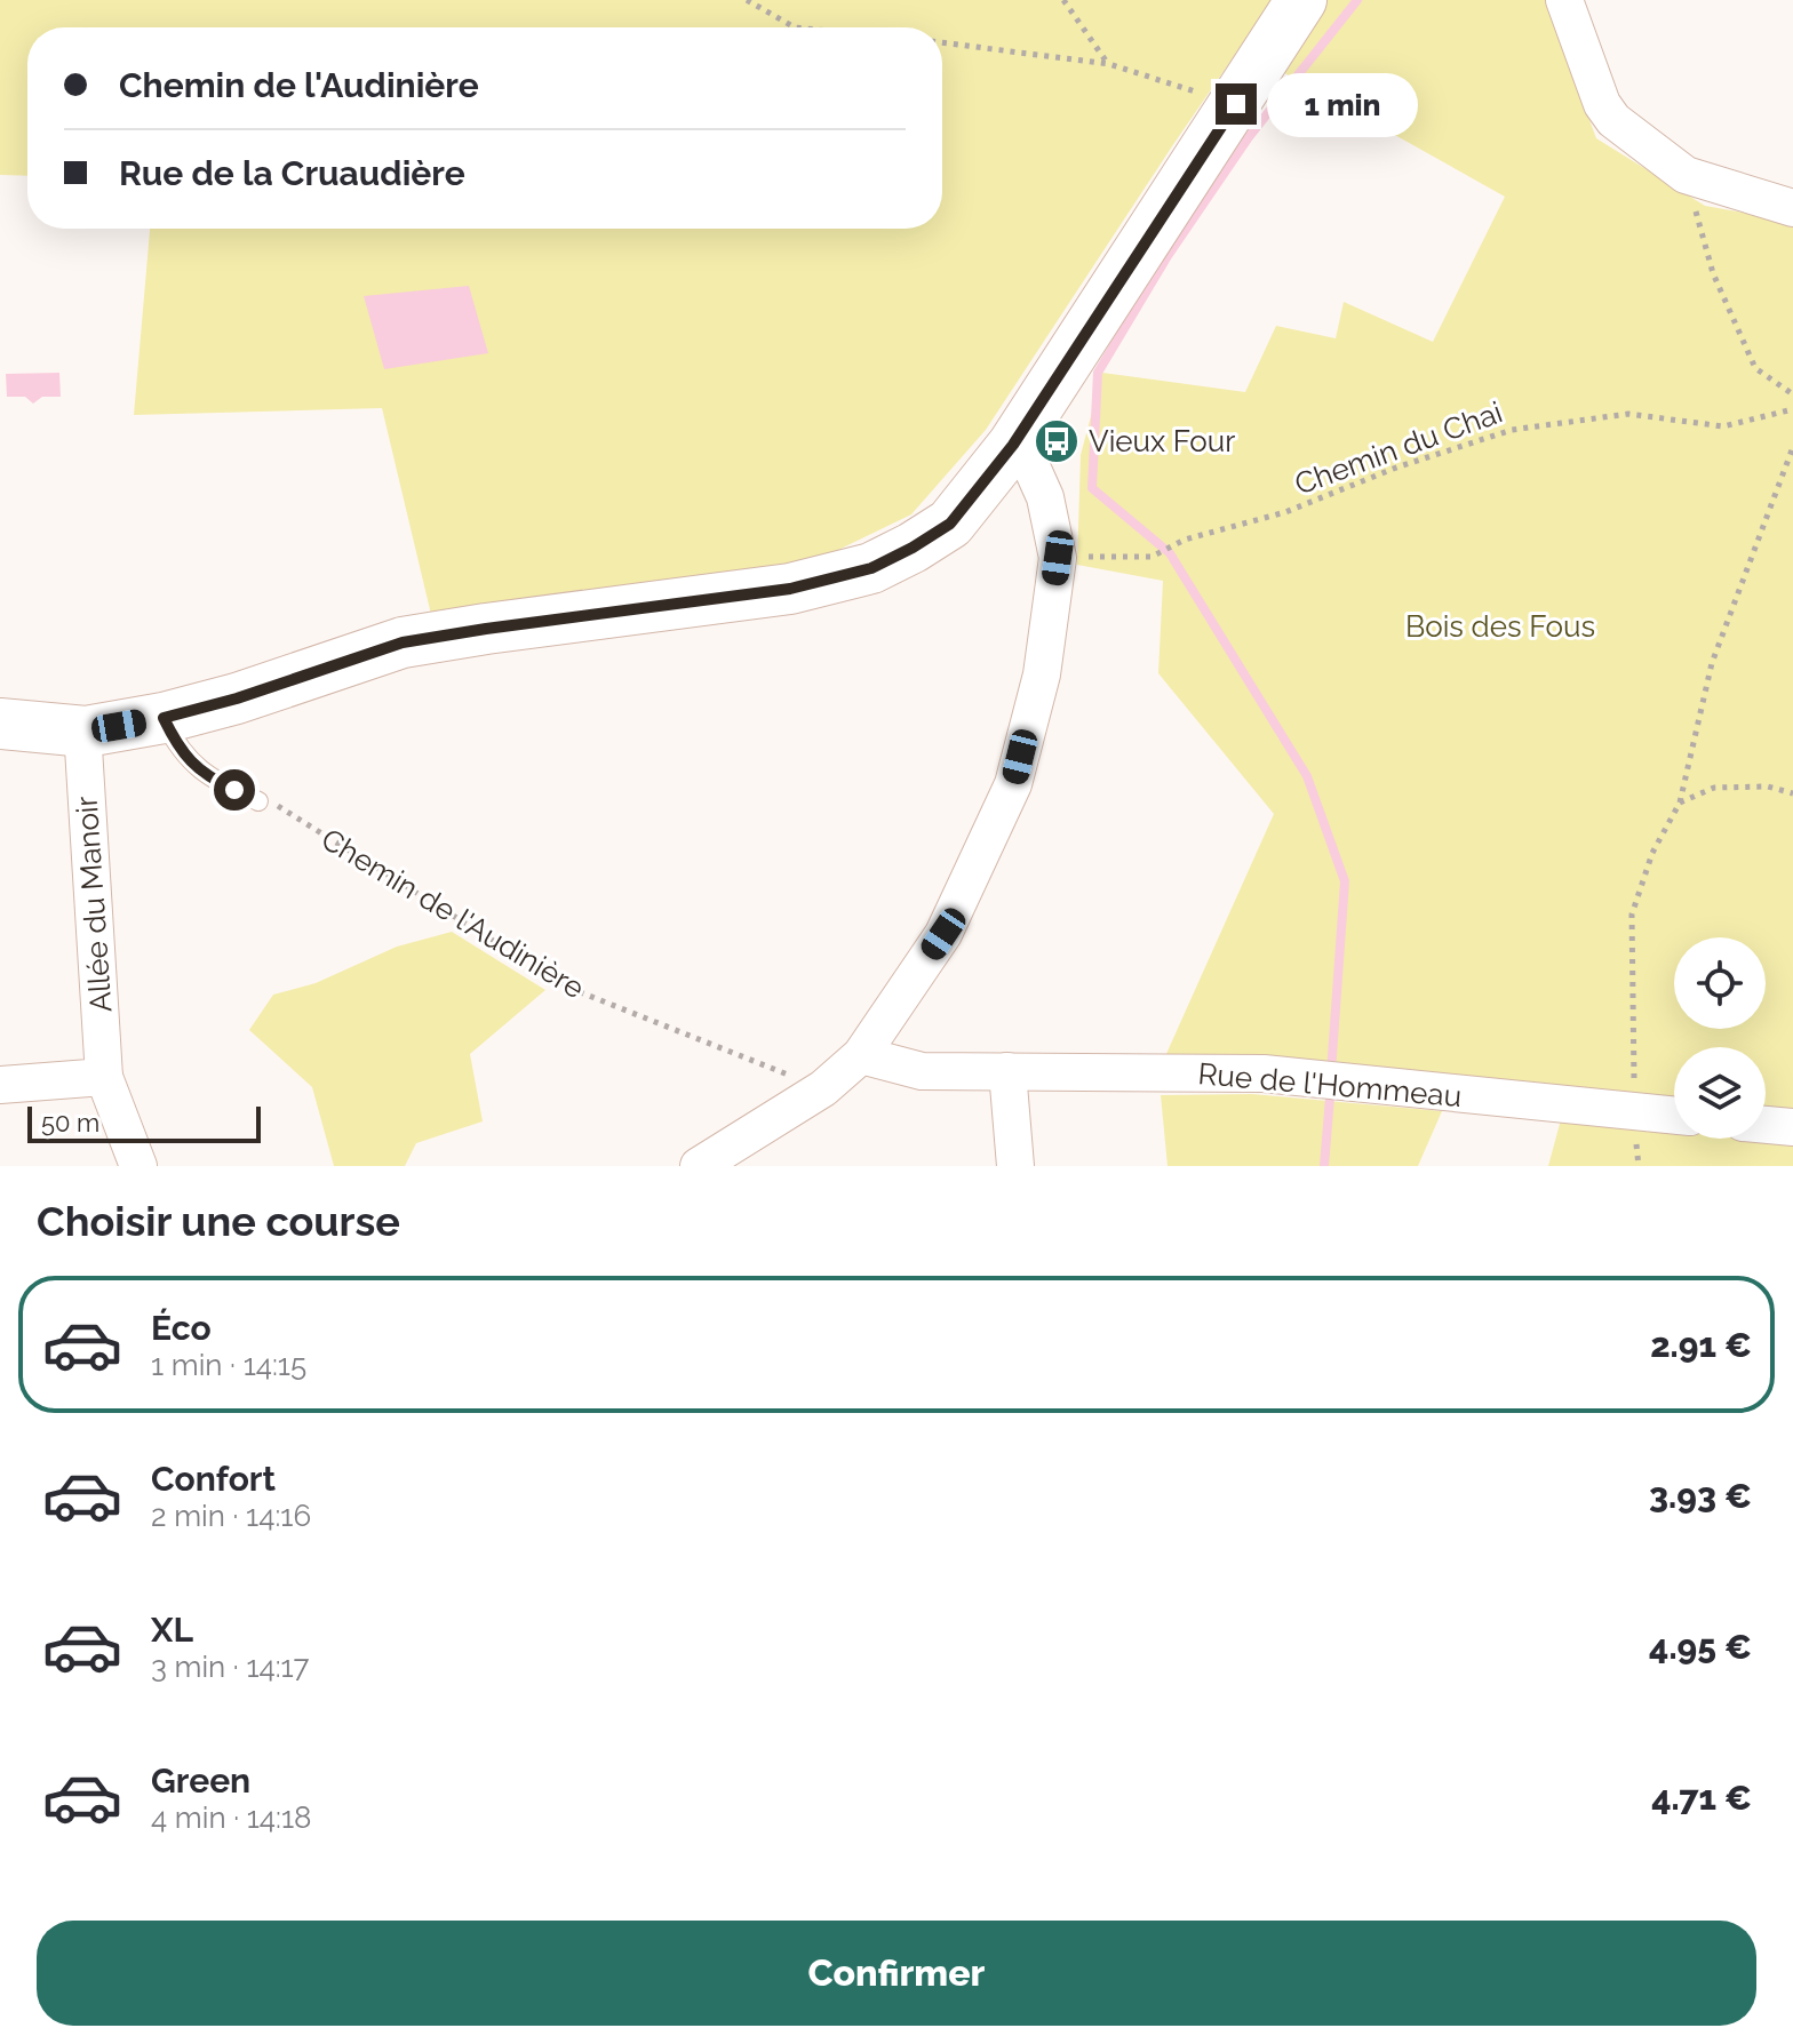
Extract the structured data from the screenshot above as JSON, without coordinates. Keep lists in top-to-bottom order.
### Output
{
  "streets": {
    "street": ["Allée du Manoir", "Rue de l'Hommeau"],
    "path": ["Chemin du Chai", "Chemin de l'Audinière"]
  },
  "parks": ["Bois des Fous"],
  "places": {
    "bus stop": ["Vieux Four"]
  },
  "scale_bar": "50 m",
  "page": {
    "banner": ["Chemin de l'Audinière", "Rue de la Cruaudière"],
    "bubble": "1 min",
    "scale": "50 m",
    "heading": "Choisir une course",
    "list": [
      {
        "name": "Éco",
        "note": "1 min · 14:15",
        "value": "2.91 €"
      },
      {
        "name": "Confort",
        "note": "2 min · 14:16",
        "value": "3.93 €"
      },
      {
        "name": "XL",
        "note": "3 min · 14:17",
        "value": "4.95 €"
      },
      {
        "name": "Green",
        "note": "4 min · 14:18",
        "value": "4.71 €"
      }
    ],
    "buttons": "Confirmer"
  }
}
